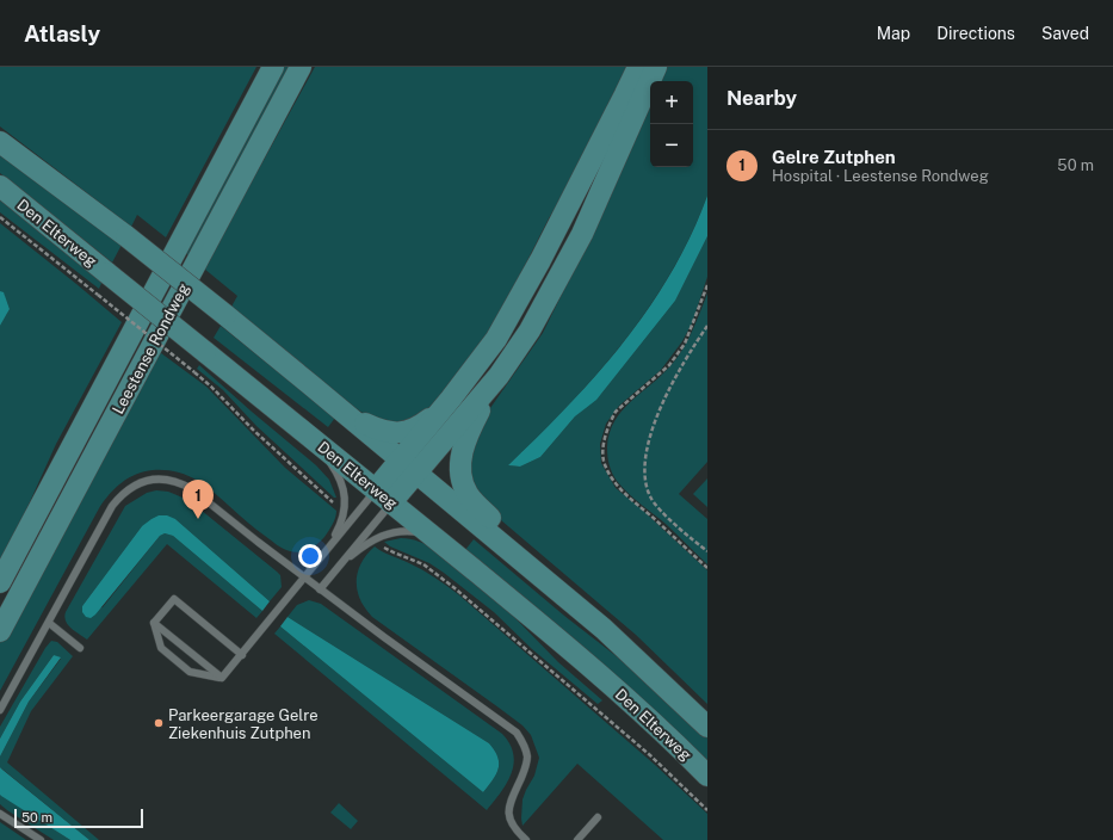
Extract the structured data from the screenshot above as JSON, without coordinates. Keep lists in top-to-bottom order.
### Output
{
  "streets": {
    "main road": ["Den Elterweg", "Leestense Rondweg"]
  },
  "places": ["Parkeergarage Gelre Ziekenhuis Zutphen"],
  "scale_bar": "50 m",
  "page": {
    "header": "Atlasly",
    "nav": ["Map", "Directions", "Saved"],
    "heading": "Nearby",
    "map_buttons": ["+", "−"],
    "list": [
      {
        "mark": "1",
        "name": "Gelre Zutphen",
        "note": "Hospital · Leestense Rondweg",
        "value": "50 m"
      }
    ],
    "pins": "1",
    "scale": "50 m"
  }
}
